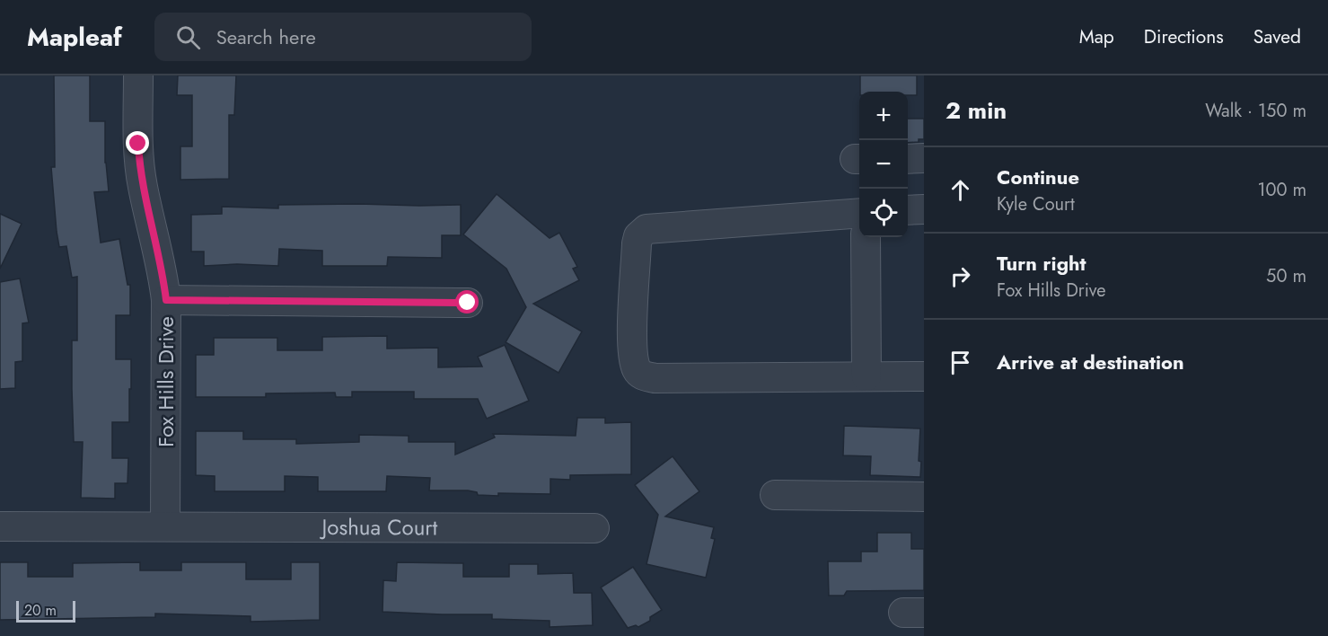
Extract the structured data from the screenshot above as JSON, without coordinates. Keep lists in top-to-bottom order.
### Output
{
  "streets": {
    "street": ["Fox Hills Drive", "Joshua Court"]
  },
  "crossings": [
    ["Fox Hills Drive", "Joshua Court"]
  ],
  "scale_bar": "20 m",
  "page": {
    "header": "Mapleaf",
    "search": "Search here",
    "nav": ["Map", "Directions", "Saved"],
    "heading": ["2 min", "Walk · 150 m"],
    "map_buttons": ["+", "−"],
    "list": [
      ["Continue", "Kyle Court", "100 m"],
      ["Turn right", "Fox Hills Drive", "50 m"],
      "Arrive at destination"
    ],
    "scale": "20 m"
  }
}
